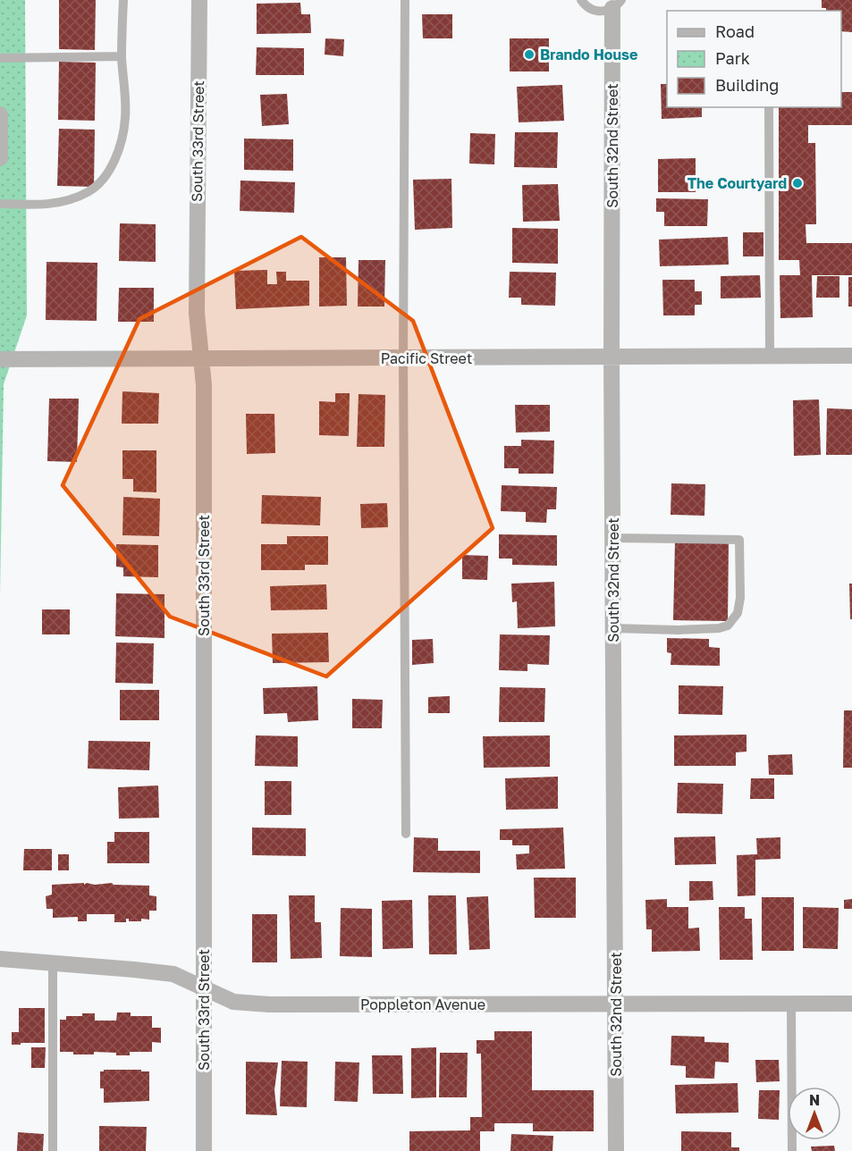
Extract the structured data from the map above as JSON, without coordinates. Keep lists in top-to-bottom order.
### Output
{
  "streets": {
    "street": [
      "South 33rd Street",
      "South 32nd Street",
      "Pacific Street",
      "Poppleton Avenue"
    ]
  },
  "crossings": [
    ["South 33rd Street", "Pacific Street"],
    ["South 33rd Street", "Poppleton Avenue"],
    ["South 32nd Street", "Pacific Street"],
    ["South 32nd Street", "Poppleton Avenue"]
  ],
  "places": ["Brando House", "The Courtyard"],
  "legend": ["Road", "Park", "Building"],
  "north": "top"
}
